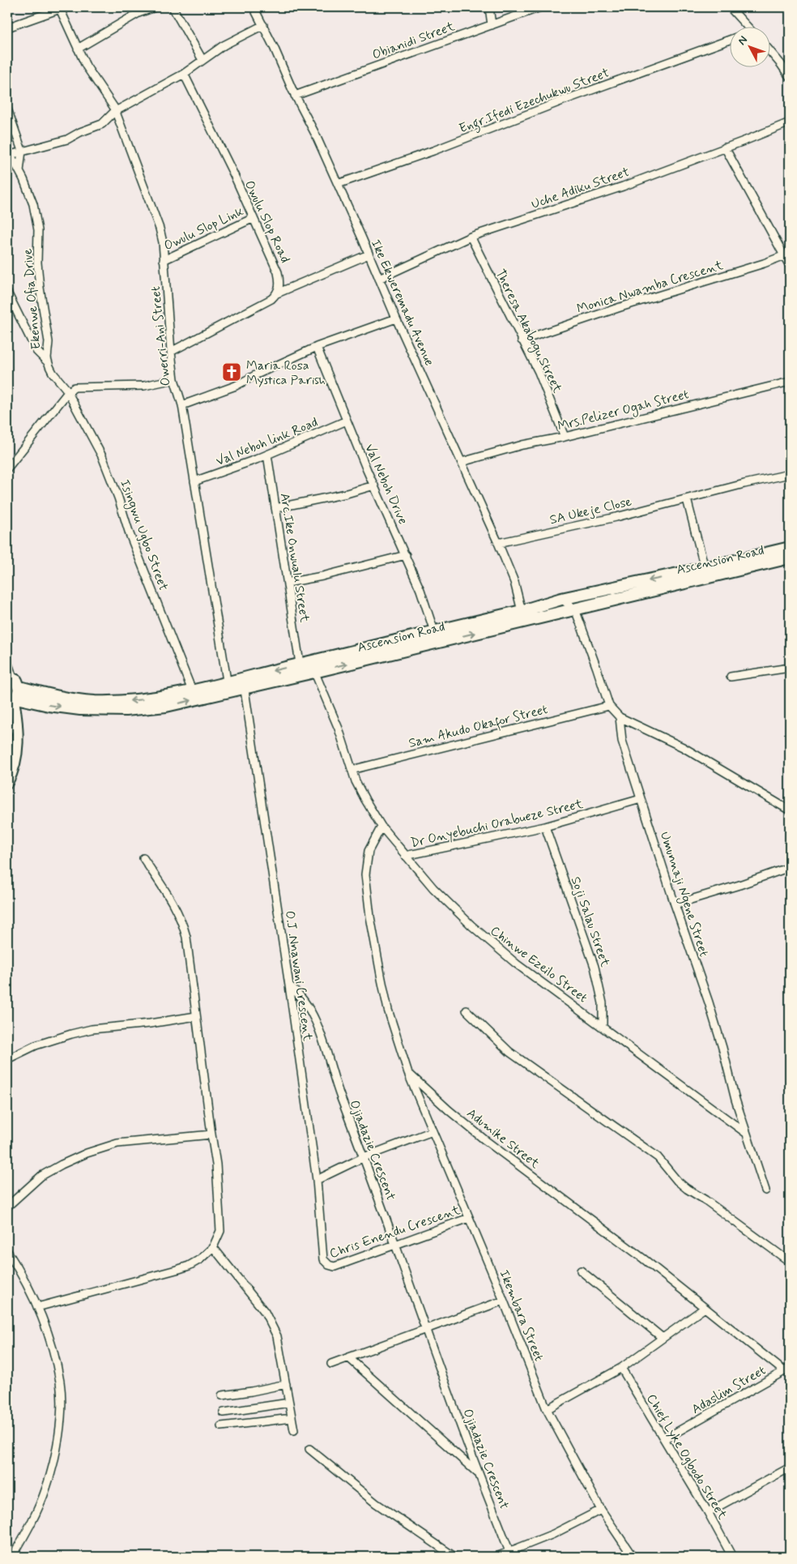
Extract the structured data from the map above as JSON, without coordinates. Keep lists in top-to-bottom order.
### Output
{
  "streets": {
    "main road": ["Ascension Road"],
    "street": [
      "Obianidi Street",
      "Engr.Ifedi Ezechukwu Street",
      "Uche Adiku Street",
      "Owulu Slop Road",
      "Owulu Slop Link",
      "Monica Nwamba Crescent",
      "Ekenwe Ofia Drive",
      "Ike Ekweremadu Avenue",
      "Theresa Akabogu Street",
      "Owerri-Ani Street",
      "Mrs.Pelizer Ogah Street",
      "Val Neboh link Road",
      "Val Neboh Drive",
      "SA Ukeje Close",
      "Isingwu Ugbo Street",
      "Arc.Ike Onwualu Street",
      "Sam Akudo Okafor Street",
      "Dr Onyebuchi Orabueze Street",
      "Umunnaji Ngene Street",
      "Soji Salau Street",
      "Chinwe Ezeilo Street",
      "O.J .Nnawani Crescent",
      "Adumike Street",
      "Ojiadazie Crescent",
      "Chris Enendu Crescent",
      "Ikembara Street",
      "Adaslim Street",
      "Chief Lyke Ogbodo Street"
    ]
  },
  "crossings": [
    ["Obianidi Street", "Ike Ekweremadu Avenue"],
    ["Engr.Ifedi Ezechukwu Street", "Ike Ekweremadu Avenue"],
    ["Uche Adiku Street", "Ike Ekweremadu Avenue"],
    ["Uche Adiku Street", "Theresa Akabogu Street"],
    ["Owulu Slop Road", "Owulu Slop Link"],
    ["Owulu Slop Link", "Owerri-Ani Street"],
    ["Monica Nwamba Crescent", "Theresa Akabogu Street"],
    ["Ekenwe Ofia Drive", "Isingwu Ugbo Street"],
    ["Ike Ekweremadu Avenue", "Mrs.Pelizer Ogah Street"],
    ["Ike Ekweremadu Avenue", "SA Ukeje Close"],
    ["Ike Ekweremadu Avenue", "Ascension Road"],
    ["Theresa Akabogu Street", "Mrs.Pelizer Ogah Street"],
    ["Owerri-Ani Street", "Val Neboh link Road"],
    ["Owerri-Ani Street", "Ascension Road"],
    ["Val Neboh link Road", "Val Neboh Drive"],
    ["Val Neboh link Road", "Arc.Ike Onwualu Street"],
    ["Val Neboh Drive", "Ascension Road"],
    ["Isingwu Ugbo Street", "Ascension Road"],
    ["Arc.Ike Onwualu Street", "Ascension Road"],
    ["Ascension Road", "Chinwe Ezeilo Street"],
    ["Ascension Road", "O.J .Nnawani Crescent"],
    ["Sam Akudo Okafor Street", "Chinwe Ezeilo Street"],
    ["Dr Onyebuchi Orabueze Street", "Umunnaji Ngene Street"],
    ["Dr Onyebuchi Orabueze Street", "Soji Salau Street"],
    ["Dr Onyebuchi Orabueze Street", "Chinwe Ezeilo Street"],
    ["Umunnaji Ngene Street", "Chinwe Ezeilo Street"],
    ["Soji Salau Street", "Chinwe Ezeilo Street"],
    ["Chinwe Ezeilo Street", "Adumike Street"],
    ["O.J .Nnawani Crescent", "Ojiadazie Crescent"],
    ["O.J .Nnawani Crescent", "Chris Enendu Crescent"],
    ["Adumike Street", "Ikembara Street"],
    ["Adumike Street", "Adaslim Street"],
    ["Ojiadazie Crescent", "Chris Enendu Crescent"],
    ["Chris Enendu Crescent", "Ikembara Street"],
    ["Adaslim Street", "Chief Lyke Ogbodo Street"]
  ],
  "places": {
    "church": ["Maria Rosa Mystica Parish"]
  },
  "north": "top left"
}
